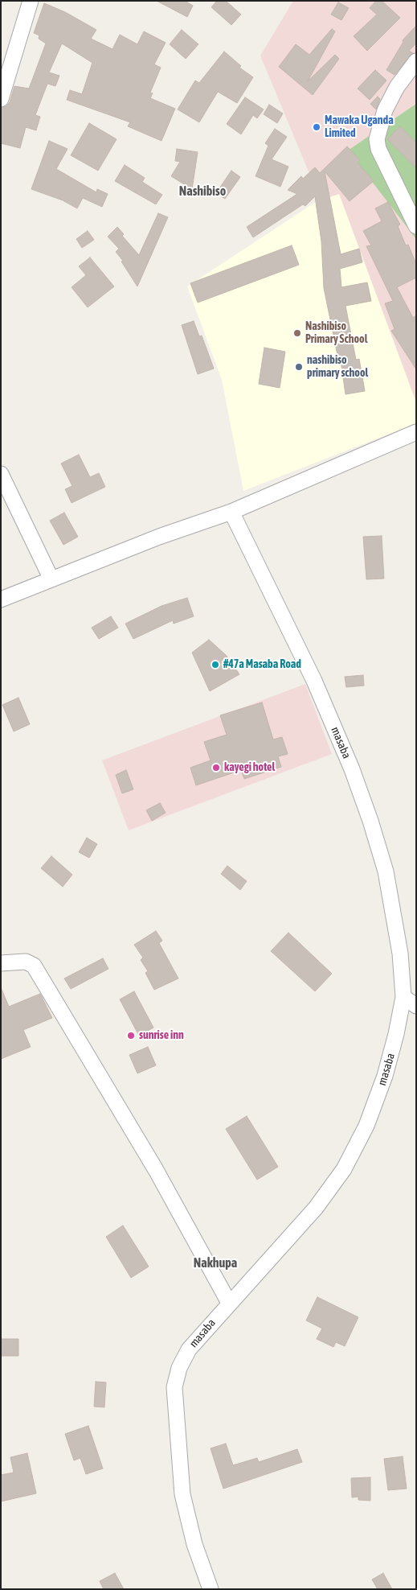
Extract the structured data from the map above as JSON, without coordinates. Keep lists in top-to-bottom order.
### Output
{
  "streets": {
    "street": ["masaba"]
  },
  "districts": ["Nashibiso", "Nakhupa"],
  "places": [
    "Mawaka Uganda Limited",
    "Nashibiso Primary School",
    "nashibiso primary school",
    "#47a Masaba Road",
    "kayegi hotel",
    "sunrise inn"
  ]
}
